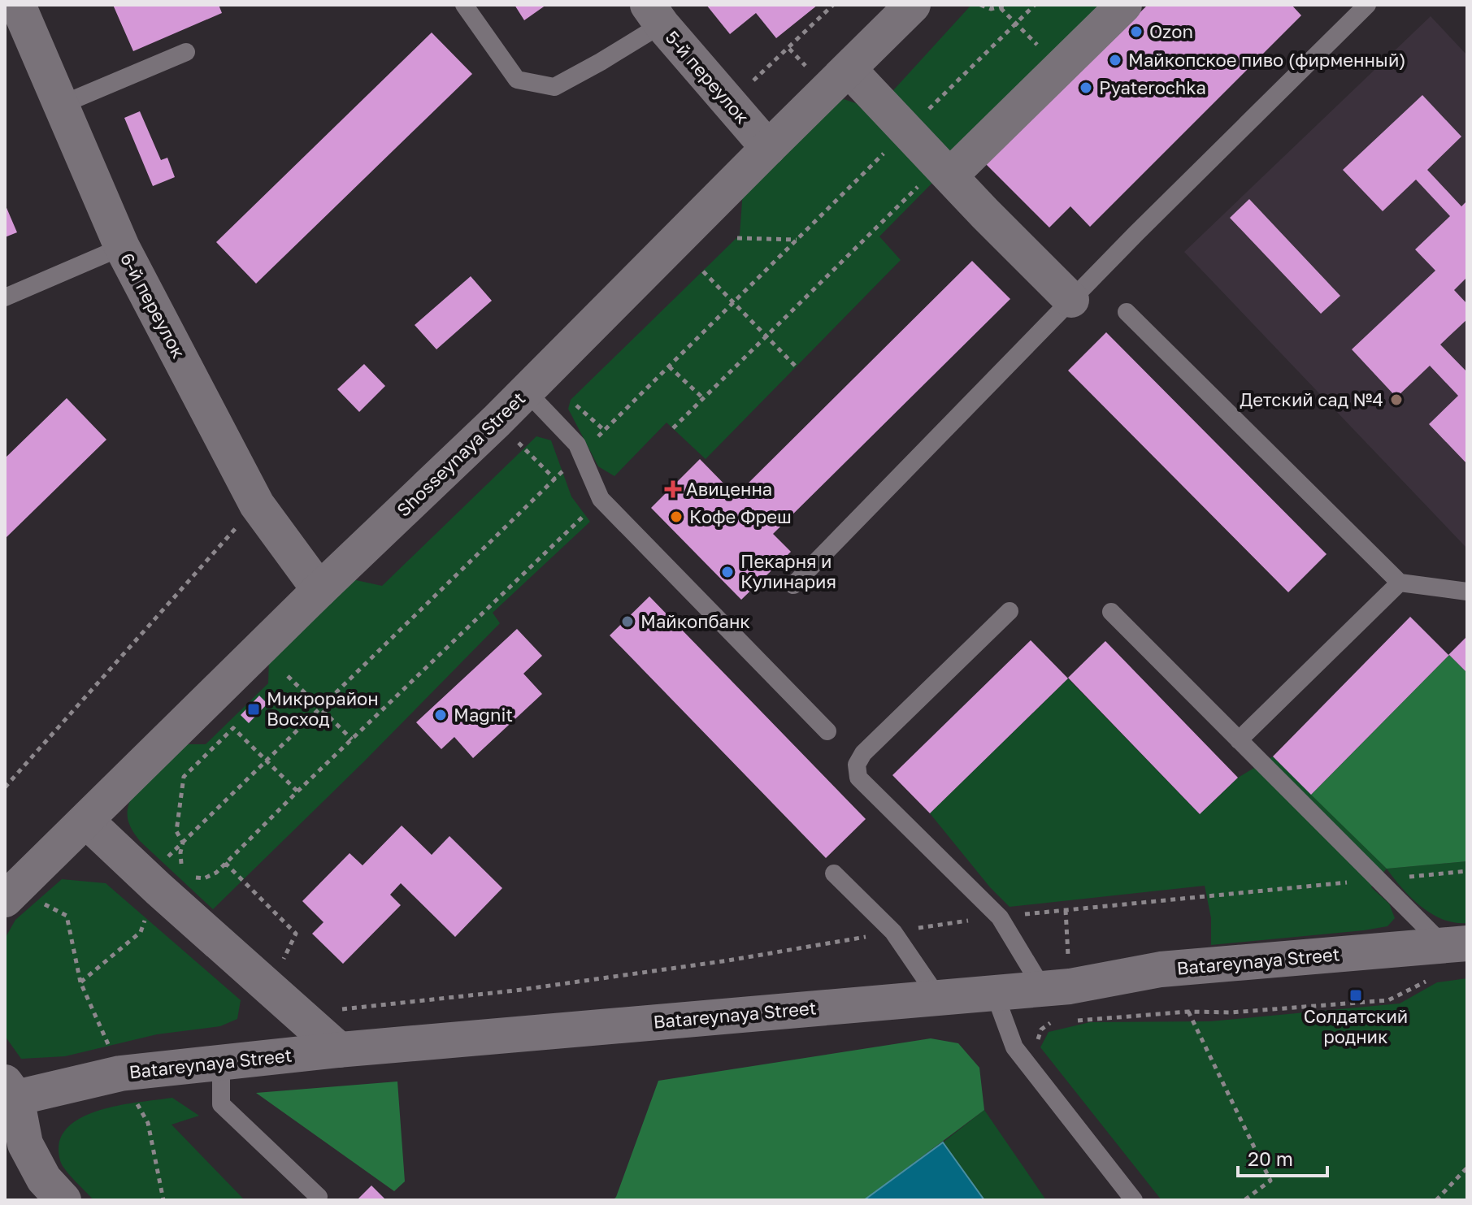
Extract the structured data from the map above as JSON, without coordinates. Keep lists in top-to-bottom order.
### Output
{
  "streets": {
    "main road": [
      "5-й переулок",
      "6-й переулок",
      "Shosseynaya Street",
      "Batareynaya Street"
    ]
  },
  "crossings": [
    ["5-й переулок", "Shosseynaya Street"],
    ["6-й переулок", "Shosseynaya Street"]
  ],
  "places": {
    "other": [
      "Ozon",
      "Майкопское пиво (фирменный)",
      "Pyaterochka",
      "Детский сад №4",
      "Кофе Фреш",
      "Пекарня и Кулинария",
      "Майкопбанк",
      "Magnit"
    ],
    "health": ["Авиценна"],
    "transit": ["Микрорайон Восход", "Солдатский родник"]
  },
  "scale_bar": "20 m"
}
